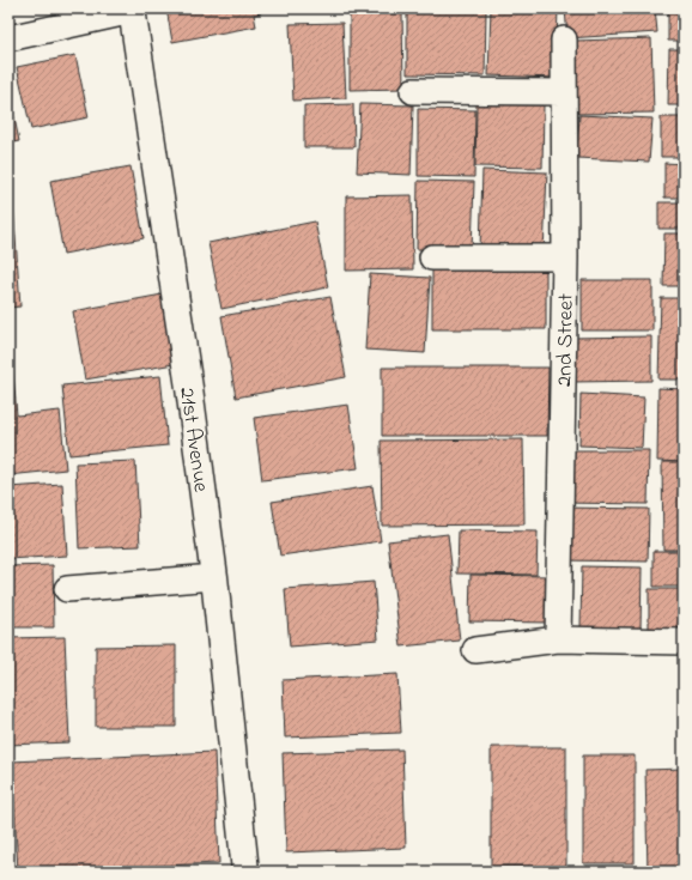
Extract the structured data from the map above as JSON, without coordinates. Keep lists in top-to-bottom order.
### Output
{
  "streets": {
    "street": ["2nd Street", "21st Avenue"]
  }
}
